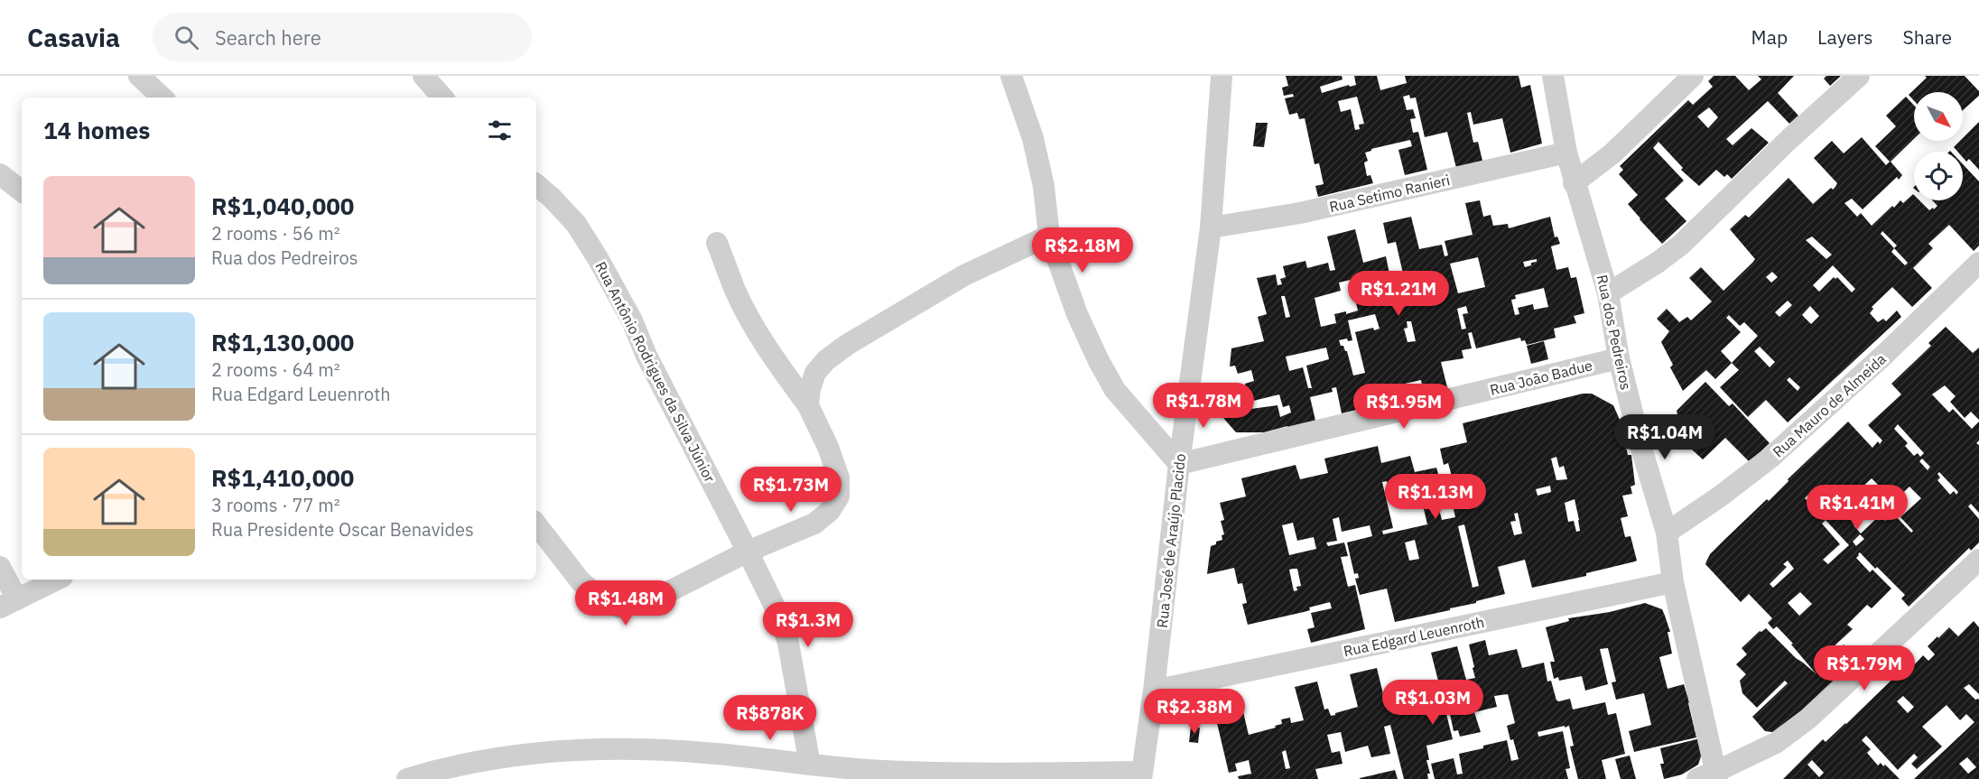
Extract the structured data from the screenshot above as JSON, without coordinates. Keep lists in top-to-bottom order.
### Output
{
  "streets": {
    "street": [
      "Rua Setimo Ranieri",
      "Rua dos Pedreiros",
      "Rua Antônio Rodrigues da Silva Júnior",
      "Rua João Badue",
      "Rua Mauro de Almeida",
      "Rua José de Araújo Placido",
      "Rua Edgard Leuenroth"
    ]
  },
  "crossings": [
    ["Rua Setimo Ranieri", "Rua dos Pedreiros"],
    ["Rua Setimo Ranieri", "Rua José de Araújo Placido"],
    ["Rua dos Pedreiros", "Rua João Badue"],
    ["Rua dos Pedreiros", "Rua Mauro de Almeida"],
    ["Rua dos Pedreiros", "Rua Edgard Leuenroth"],
    ["Rua João Badue", "Rua José de Araújo Placido"],
    ["Rua José de Araújo Placido", "Rua Edgard Leuenroth"]
  ],
  "north": "bottom right",
  "page": {
    "header": "Casavia",
    "search": "Search here",
    "nav": ["Map", "Layers", "Share"],
    "heading": "14 homes",
    "list": [
      {
        "name": "R$1,040,000",
        "note": "2 rooms · 56 m² · Rua dos Pedreiros"
      },
      {
        "name": "R$1,130,000",
        "note": "2 rooms · 64 m² · Rua Edgard Leuenroth"
      },
      {
        "name": "R$1,410,000",
        "note": "3 rooms · 77 m² · Rua Presidente Oscar Benavides"
      }
    ],
    "price": [
      "R$2.18M",
      "R$1.21M",
      "R$1.78M",
      "R$1.95M",
      "R$1.04M",
      "R$1.73M",
      "R$1.13M",
      "R$1.41M",
      "R$1.48M",
      "R$1.3M",
      "R$1.79M",
      "R$1.03M",
      "R$2.38M",
      "R$878K"
    ]
  }
}
